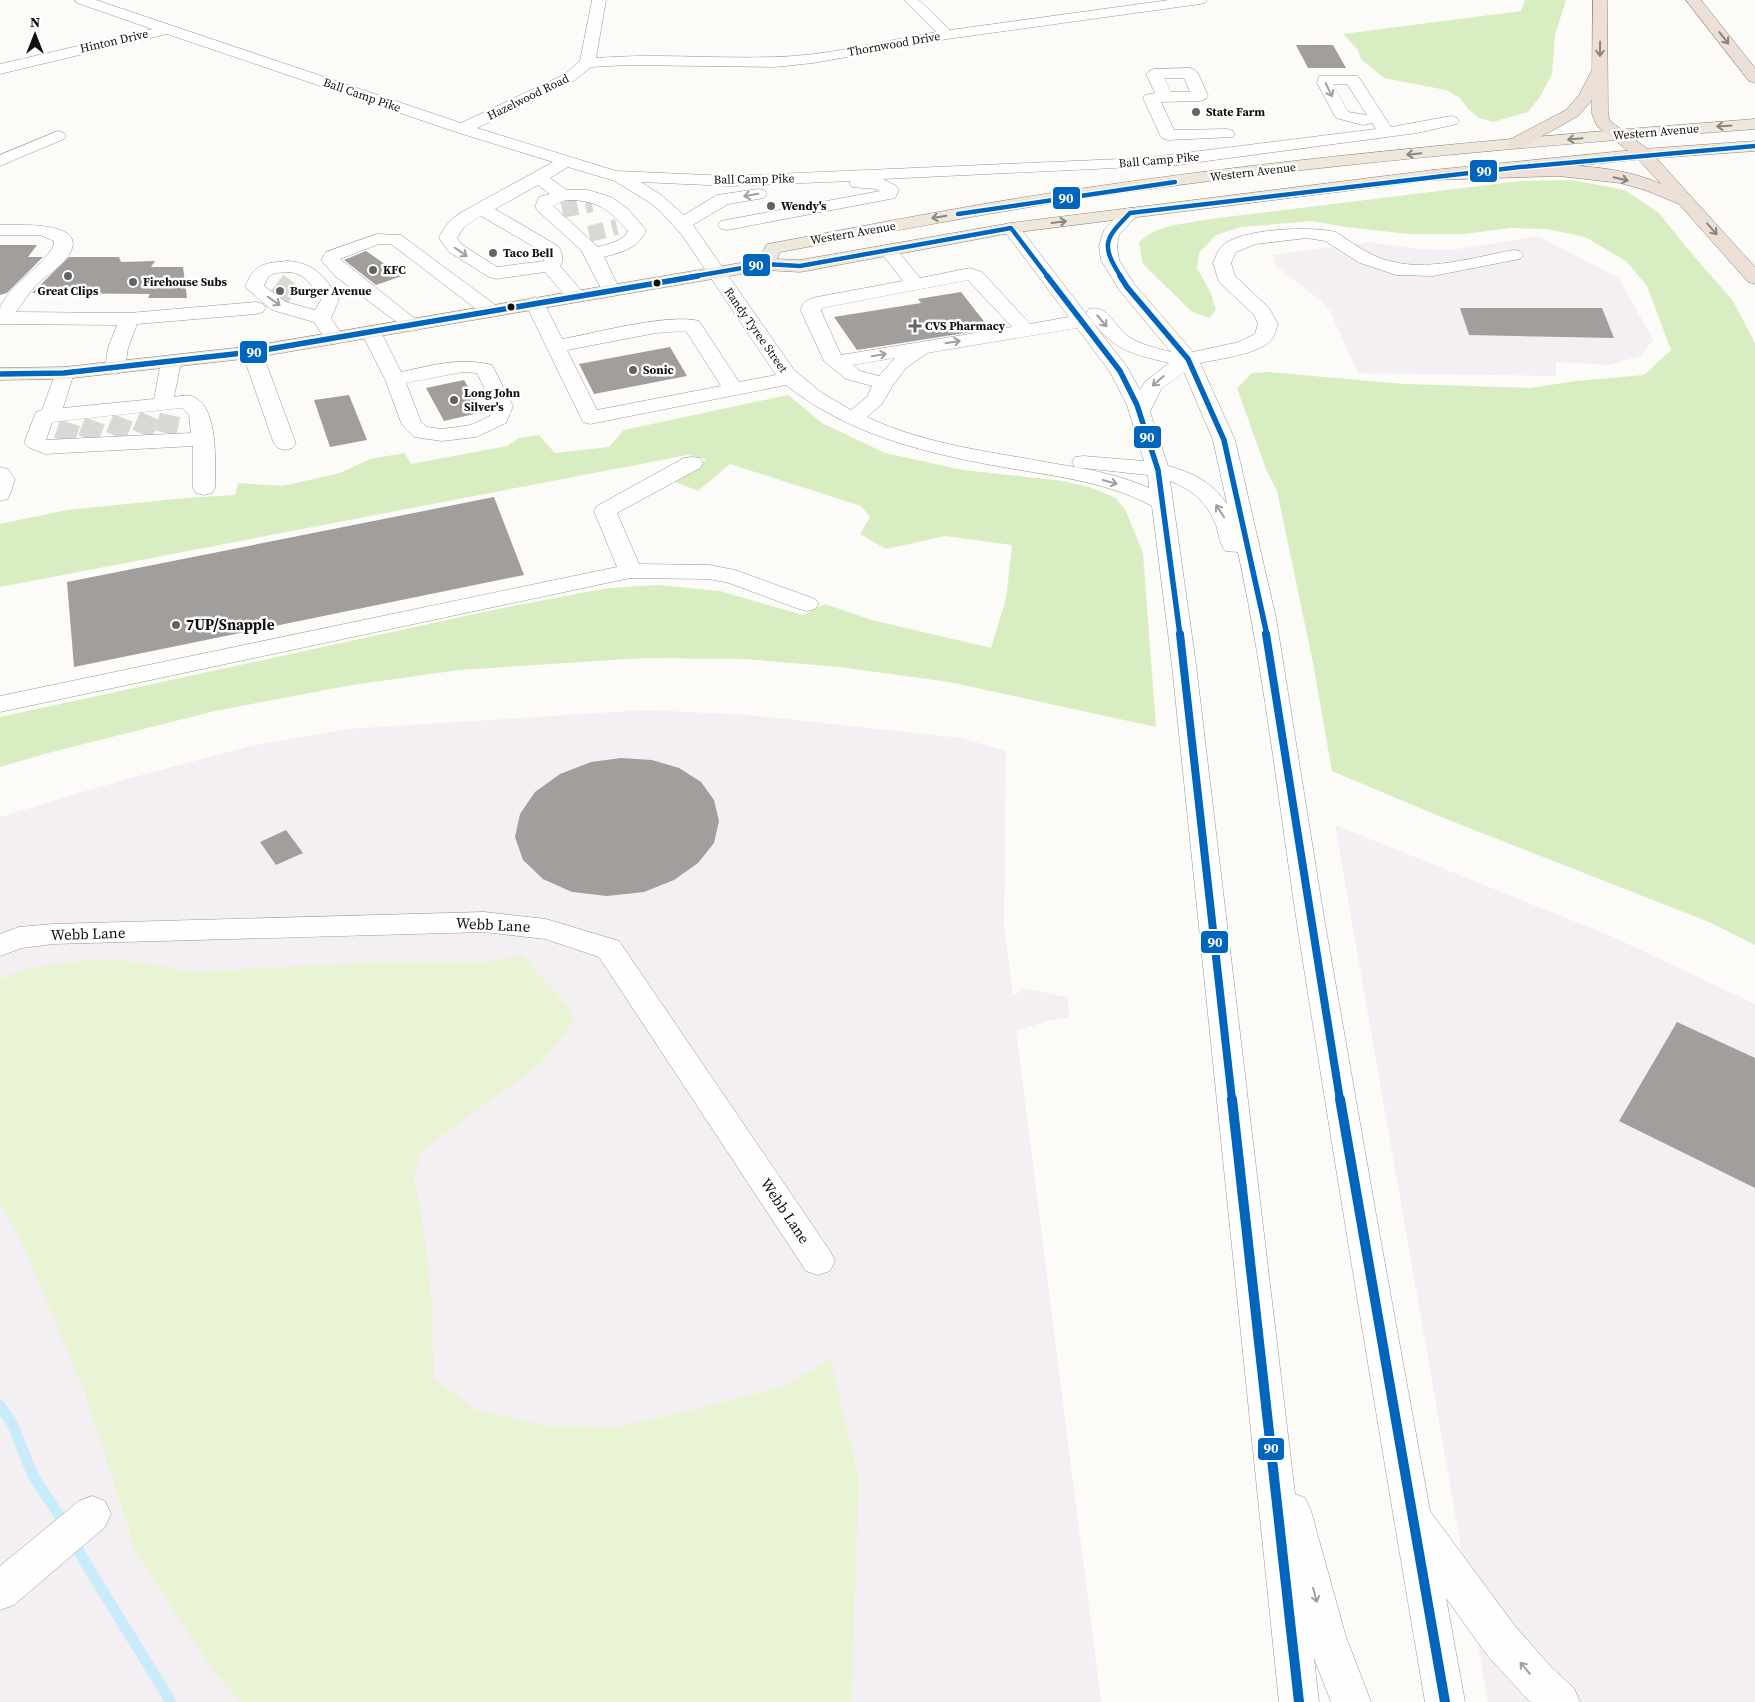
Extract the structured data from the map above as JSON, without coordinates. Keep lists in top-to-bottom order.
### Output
{
  "streets": {
    "main road": ["Western Avenue"],
    "street": [
      "Hinton Drive",
      "Thornwood Drive",
      "Ball Camp Pike",
      "Hazelwood Road",
      "Randy Tyree Street",
      "Webb Lane"
    ]
  },
  "crossings": [
    ["Hinton Drive", "Ball Camp Pike"],
    ["Thornwood Drive", "Hazelwood Road"],
    ["Ball Camp Pike", "Hazelwood Road"],
    ["Ball Camp Pike", "Randy Tyree Street"],
    ["Western Avenue", "Randy Tyree Street"]
  ],
  "places": {
    "other": [
      "State Farm",
      "Wendy's",
      "Taco Bell",
      "KFC",
      "Great Clips",
      "Firehouse Subs",
      "Burger Avenue",
      "Sonic",
      "Long John Silver's",
      "7UP/Snapple"
    ],
    "health": ["CVS Pharmacy"]
  },
  "lines": ["transit line 90"],
  "north": "top"
}
